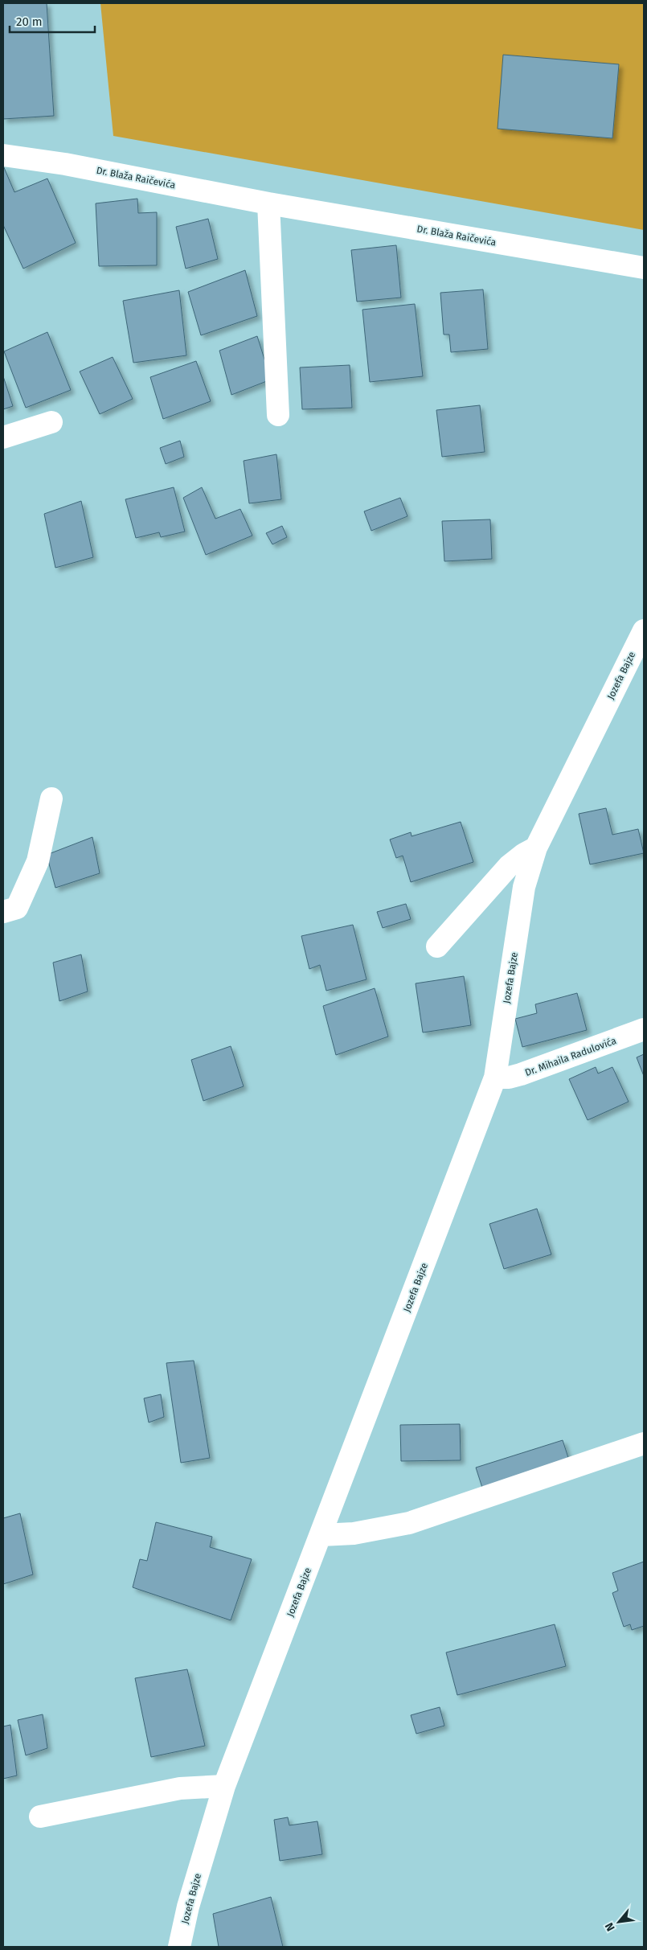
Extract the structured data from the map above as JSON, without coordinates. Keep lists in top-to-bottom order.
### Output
{
  "streets": {
    "street": ["Dr. Blaža Raičevića", "Jozefa Bajze", "Dr. Mihaila Radulovića"]
  },
  "crossings": [
    ["Jozefa Bajze", "Dr. Mihaila Radulovića"]
  ],
  "scale_bar": "20 m",
  "north": "bottom left"
}
